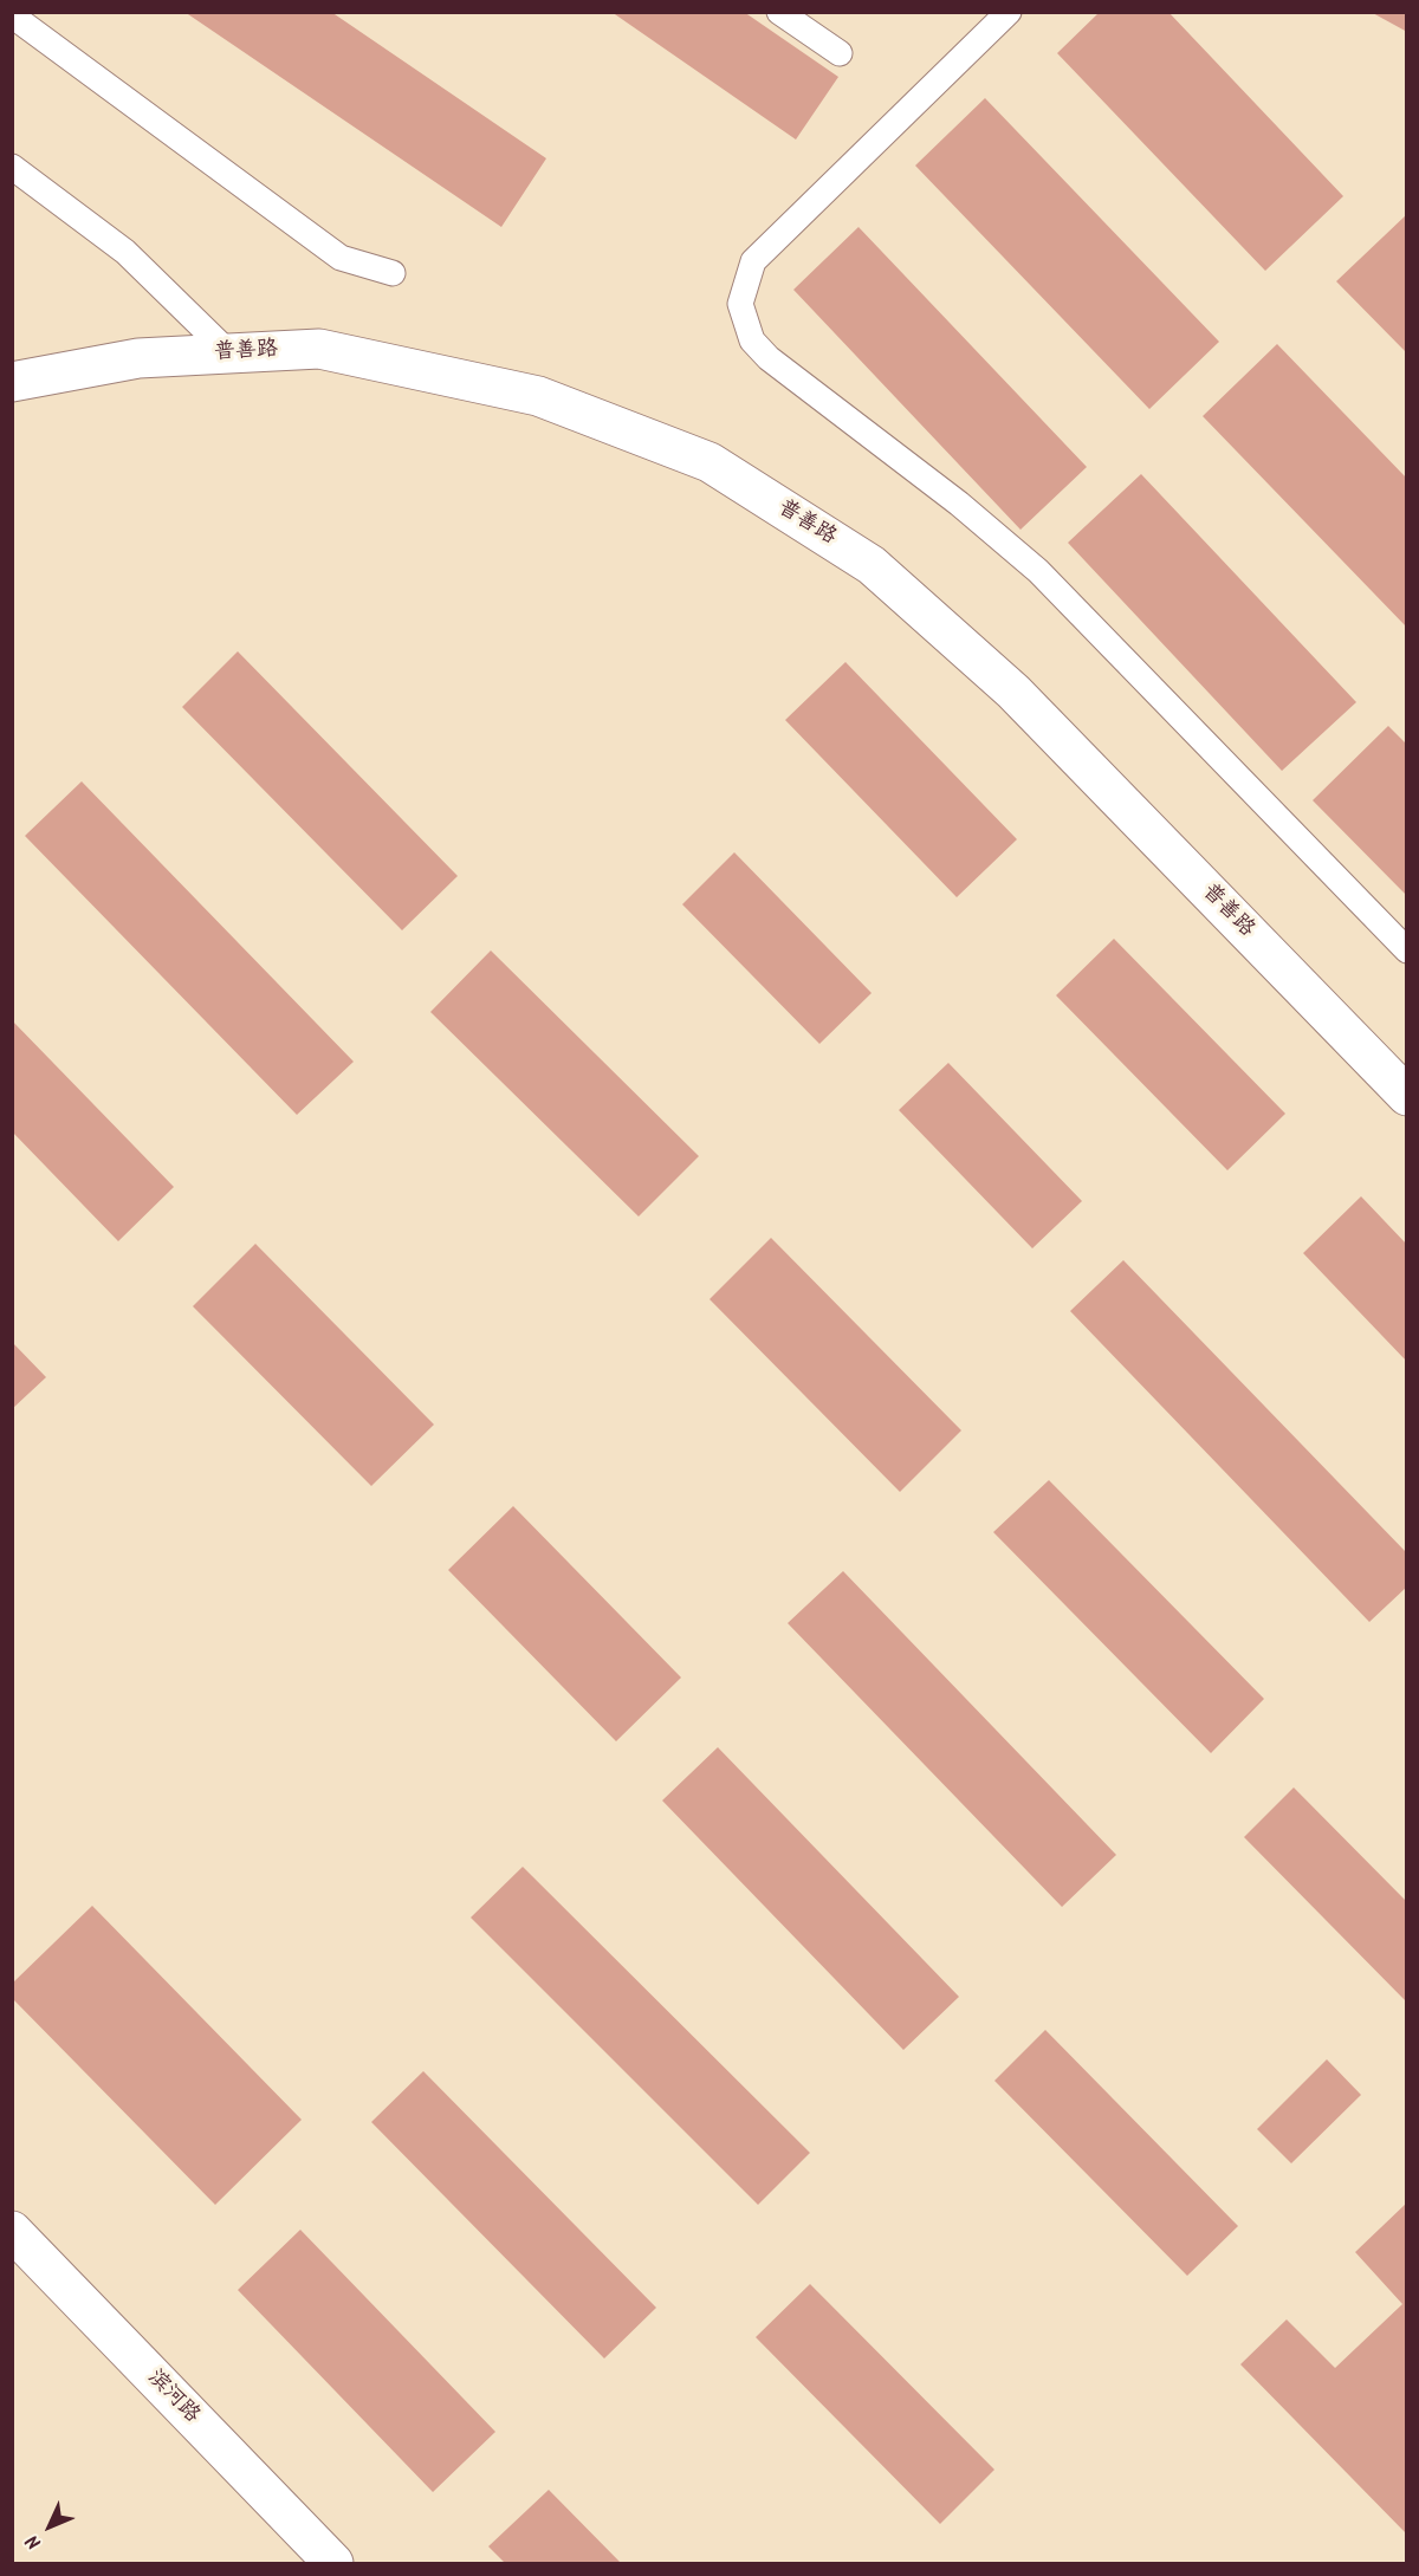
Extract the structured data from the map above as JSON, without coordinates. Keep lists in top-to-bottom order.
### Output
{
  "streets": {
    "street": ["普善路", "滨河路"]
  },
  "north": "bottom left"
}
